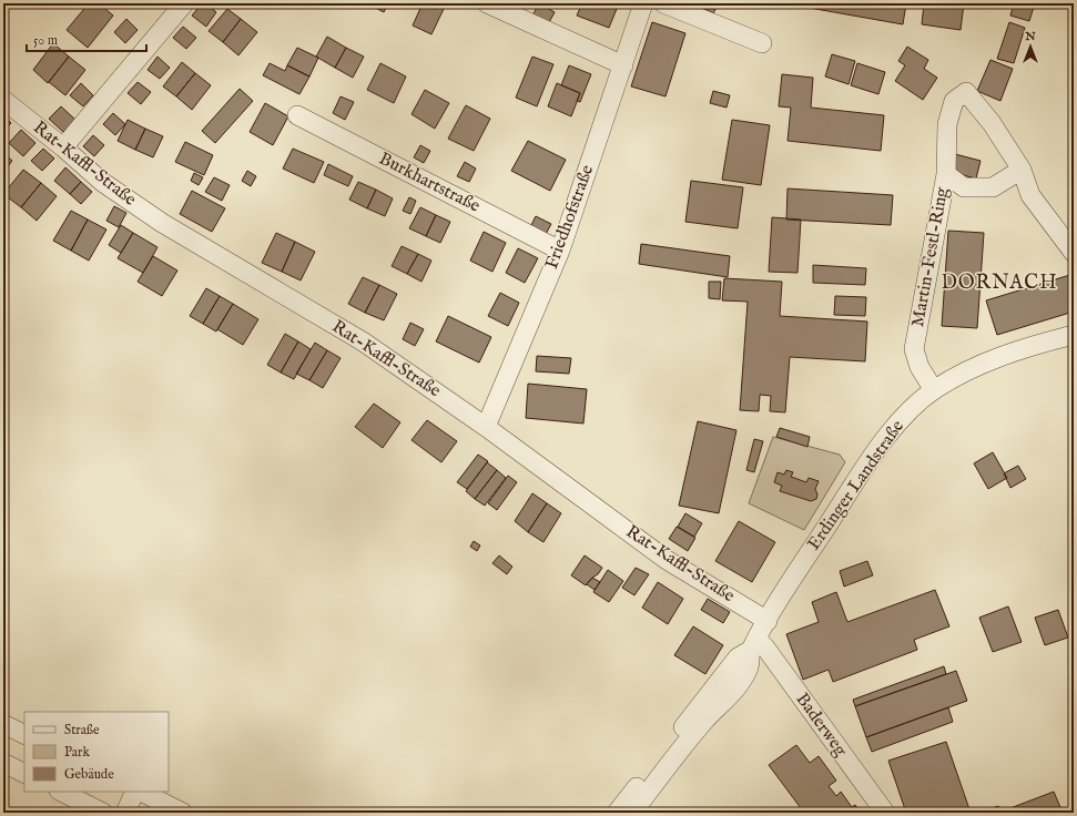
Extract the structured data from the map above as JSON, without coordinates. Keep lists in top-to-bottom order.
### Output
{
  "streets": {
    "street": [
      "Rat-Kaffl-Straße",
      "Burkhartstraße",
      "Friedhofstraße",
      "Martin-Festl-Ring",
      "Erdinger Landstraße",
      "Baderweg"
    ]
  },
  "crossings": [
    ["Rat-Kaffl-Straße", "Friedhofstraße"],
    ["Rat-Kaffl-Straße", "Erdinger Landstraße"],
    ["Burkhartstraße", "Friedhofstraße"],
    ["Martin-Festl-Ring", "Erdinger Landstraße"],
    ["Erdinger Landstraße", "Baderweg"]
  ],
  "districts": ["DORNACH"],
  "legend": ["Straße", "Park", "Gebäude"],
  "scale_bar": "50 m",
  "north": "top"
}
